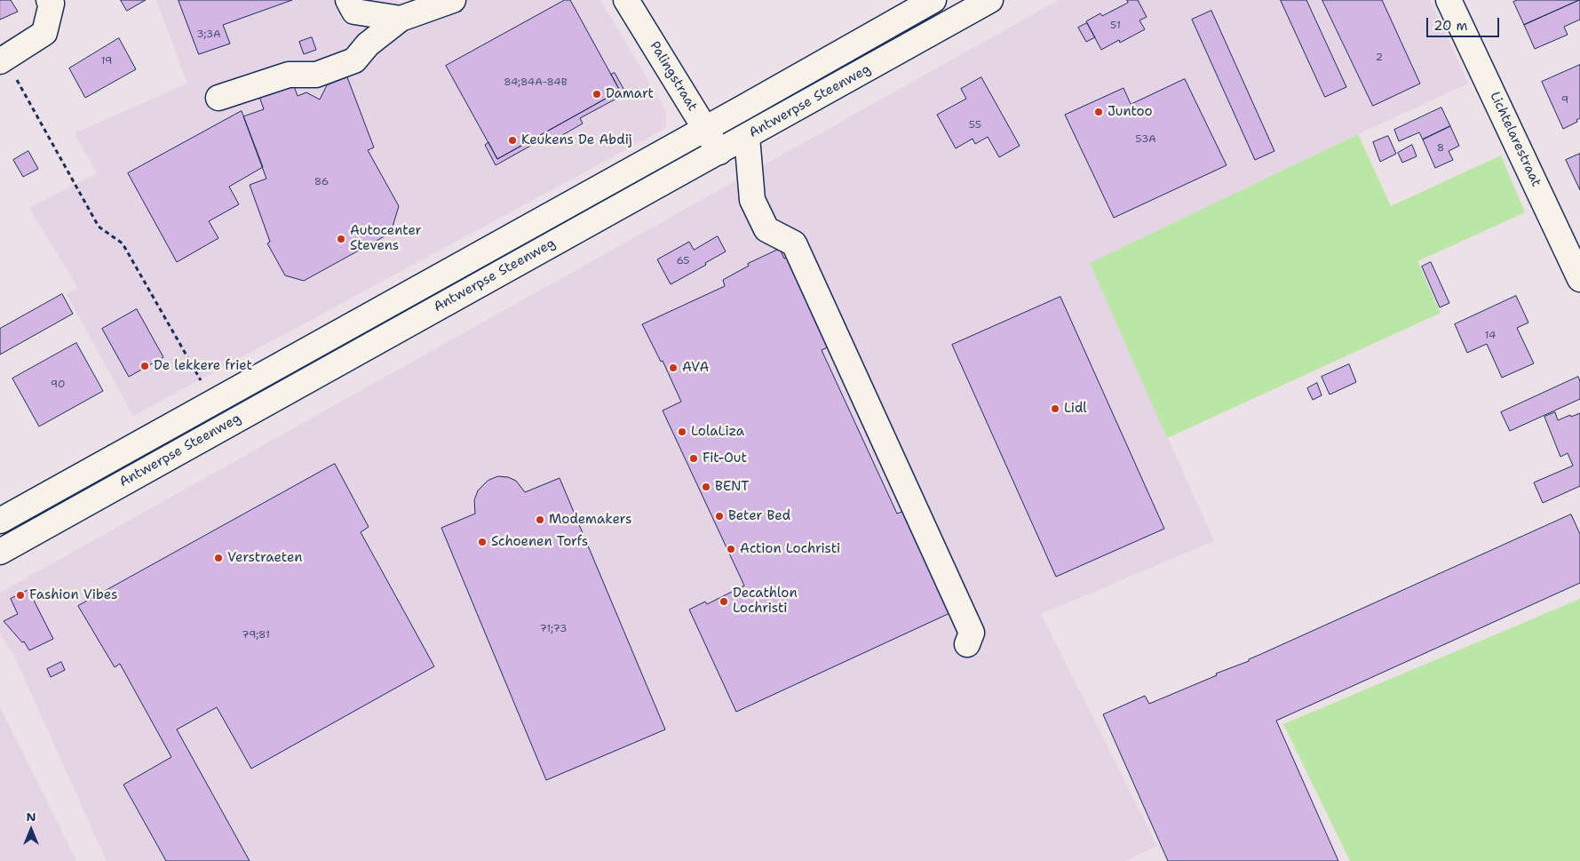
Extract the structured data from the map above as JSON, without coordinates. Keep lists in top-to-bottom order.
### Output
{
  "streets": {
    "main road": ["Palingstraat", "Antwerpse Steenweg", "Lichtelarestraat"]
  },
  "crossings": [
    ["Palingstraat", "Antwerpse Steenweg"]
  ],
  "places": [
    "Damart",
    "Juntoo",
    "Keukens De Abdij",
    "Autocenter Stevens",
    "De lekkere friet",
    "AVA",
    "Lidl",
    "LolaLiza",
    "Fit-Out",
    "BENT",
    "Beter Bed",
    "Modemakers",
    "Schoenen Torfs",
    "Action Lochristi",
    "Verstraeten",
    "Fashion Vibes",
    "Decathlon Lochristi"
  ],
  "house_numbers": [
    "51",
    "3;3A",
    "2",
    "19",
    "84;84A-84B",
    "9",
    "55",
    "53A",
    "8",
    "86",
    "65",
    "14",
    "90",
    "71;73",
    "79;81"
  ],
  "scale_bar": "20 m",
  "north": "top"
}
